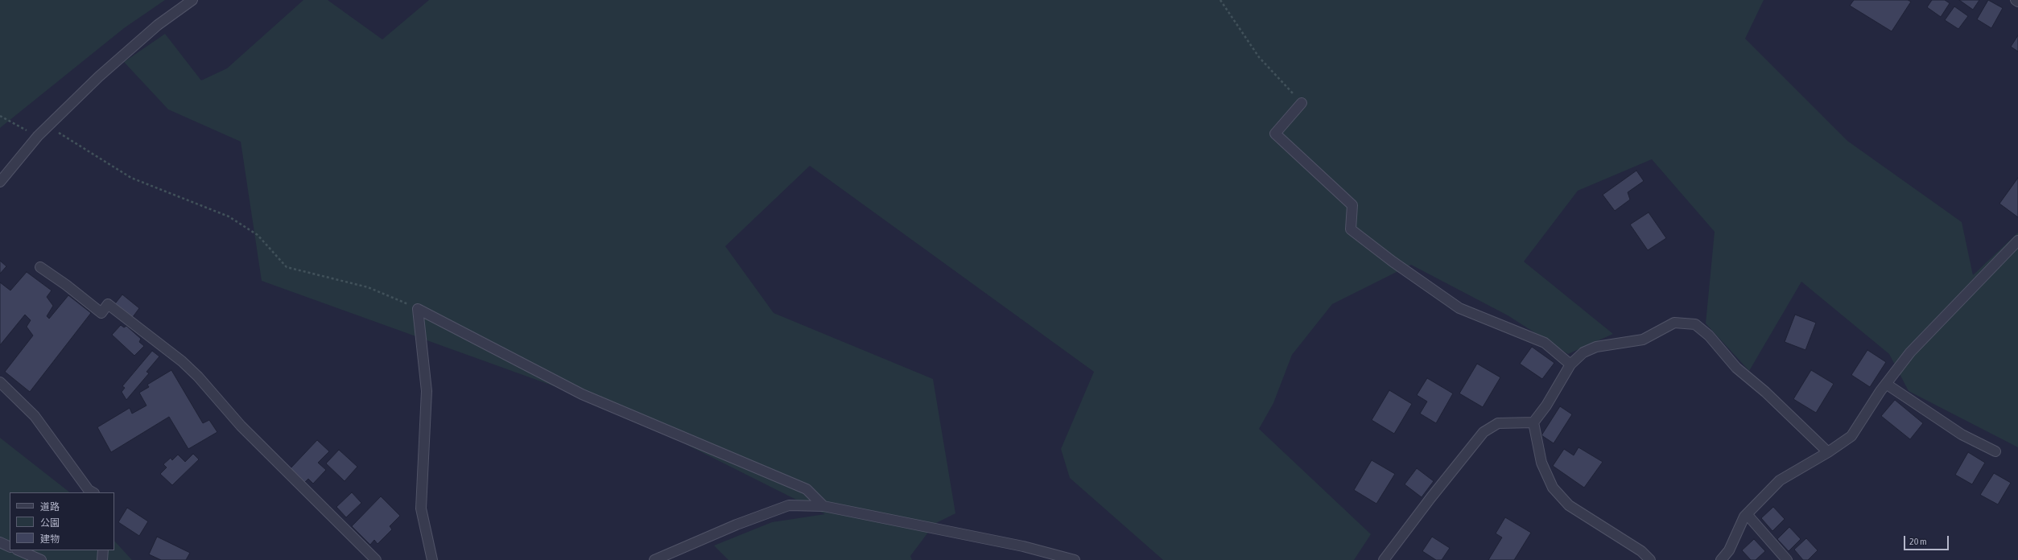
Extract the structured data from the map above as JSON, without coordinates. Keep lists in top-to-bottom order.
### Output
{
  "legend": ["道路", "公園", "建物"],
  "scale_bar": "20 m"
}
